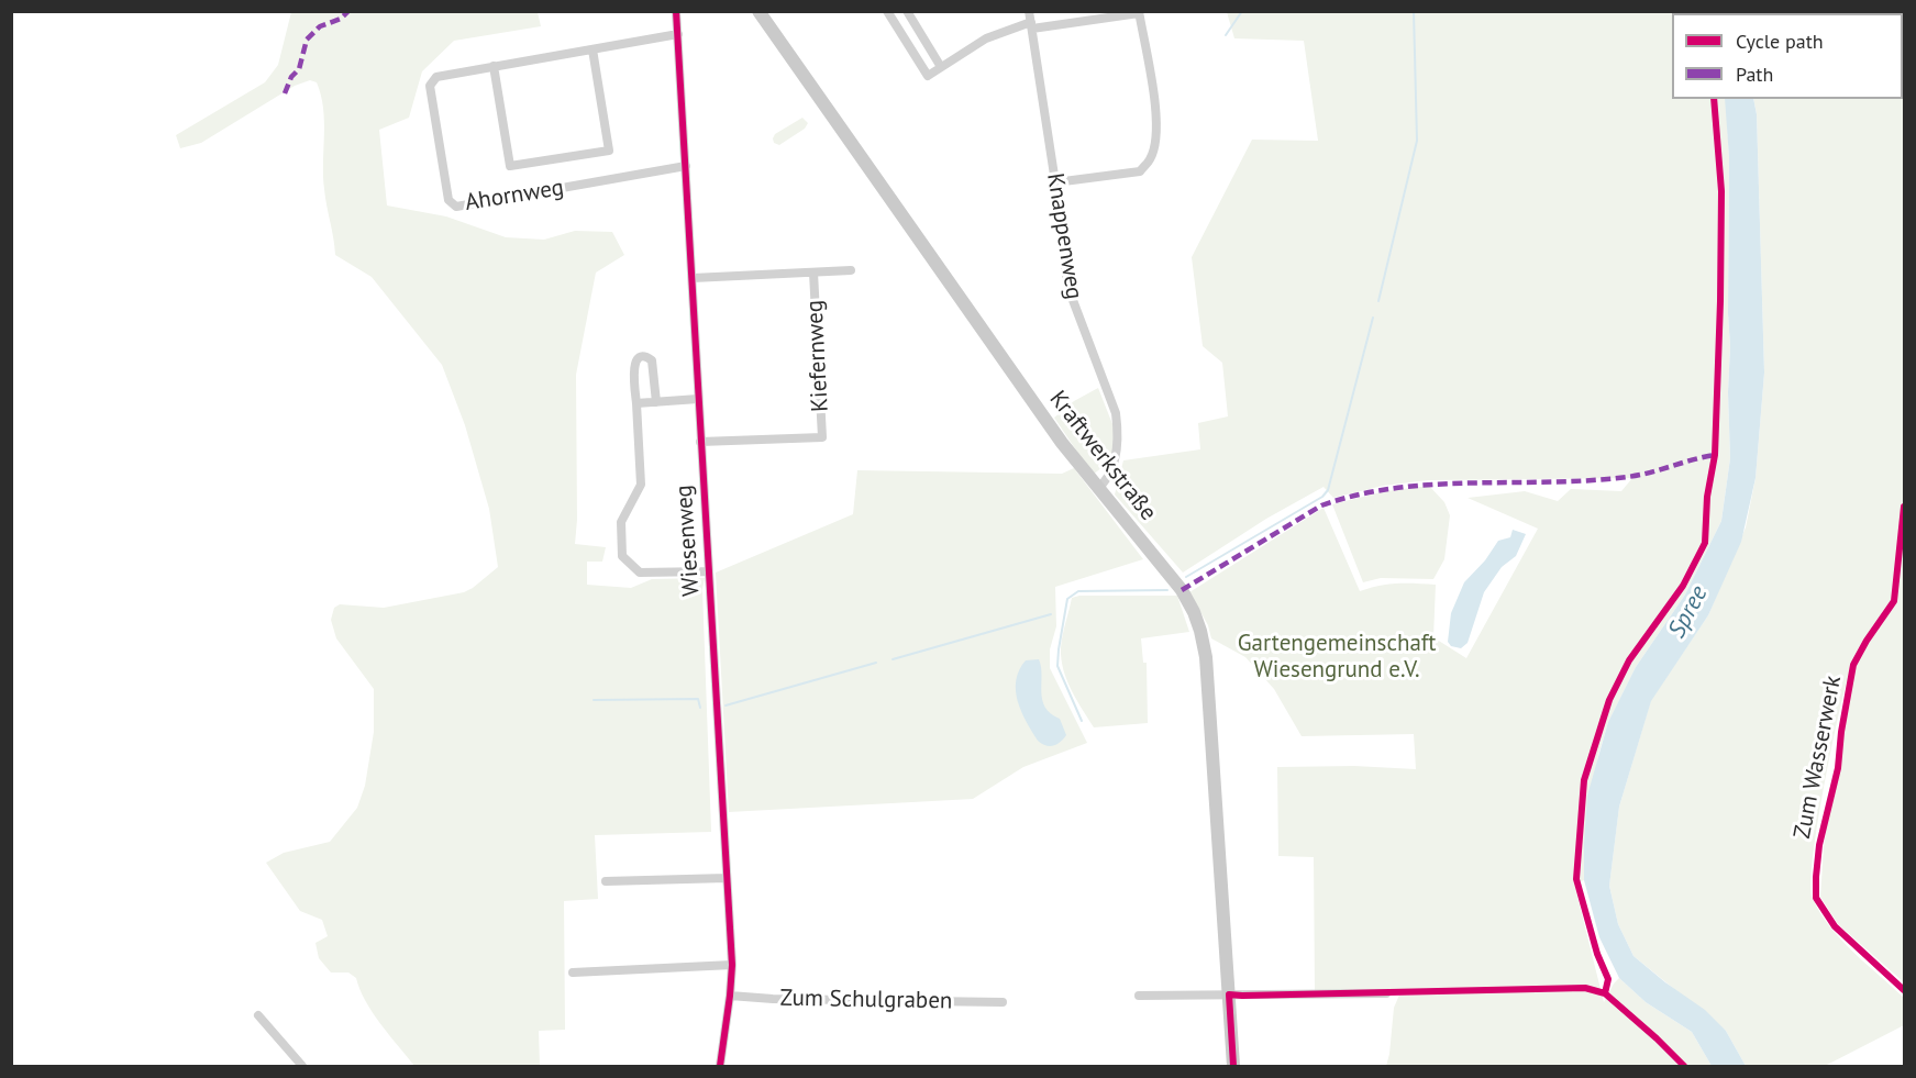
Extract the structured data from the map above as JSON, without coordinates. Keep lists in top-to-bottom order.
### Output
{
  "streets": {
    "main road": ["Kraftwerkstraße"],
    "street": [
      "Ahornweg",
      "Knappenweg",
      "Kiefernweg",
      "Wiesenweg",
      "Zum Schulgraben"
    ],
    "cycle path": ["Zum Wasserwerk"]
  },
  "crossings": [
    ["Ahornweg", "Wiesenweg"],
    ["Knappenweg", "Kraftwerkstraße"],
    ["Kiefernweg", "Wiesenweg"],
    ["Wiesenweg", "Zum Schulgraben"]
  ],
  "water": ["Spree"],
  "parks": ["Gartengemeinschaft Wiesengrund e.V."],
  "legend": ["Cycle path", "Path"]
}
